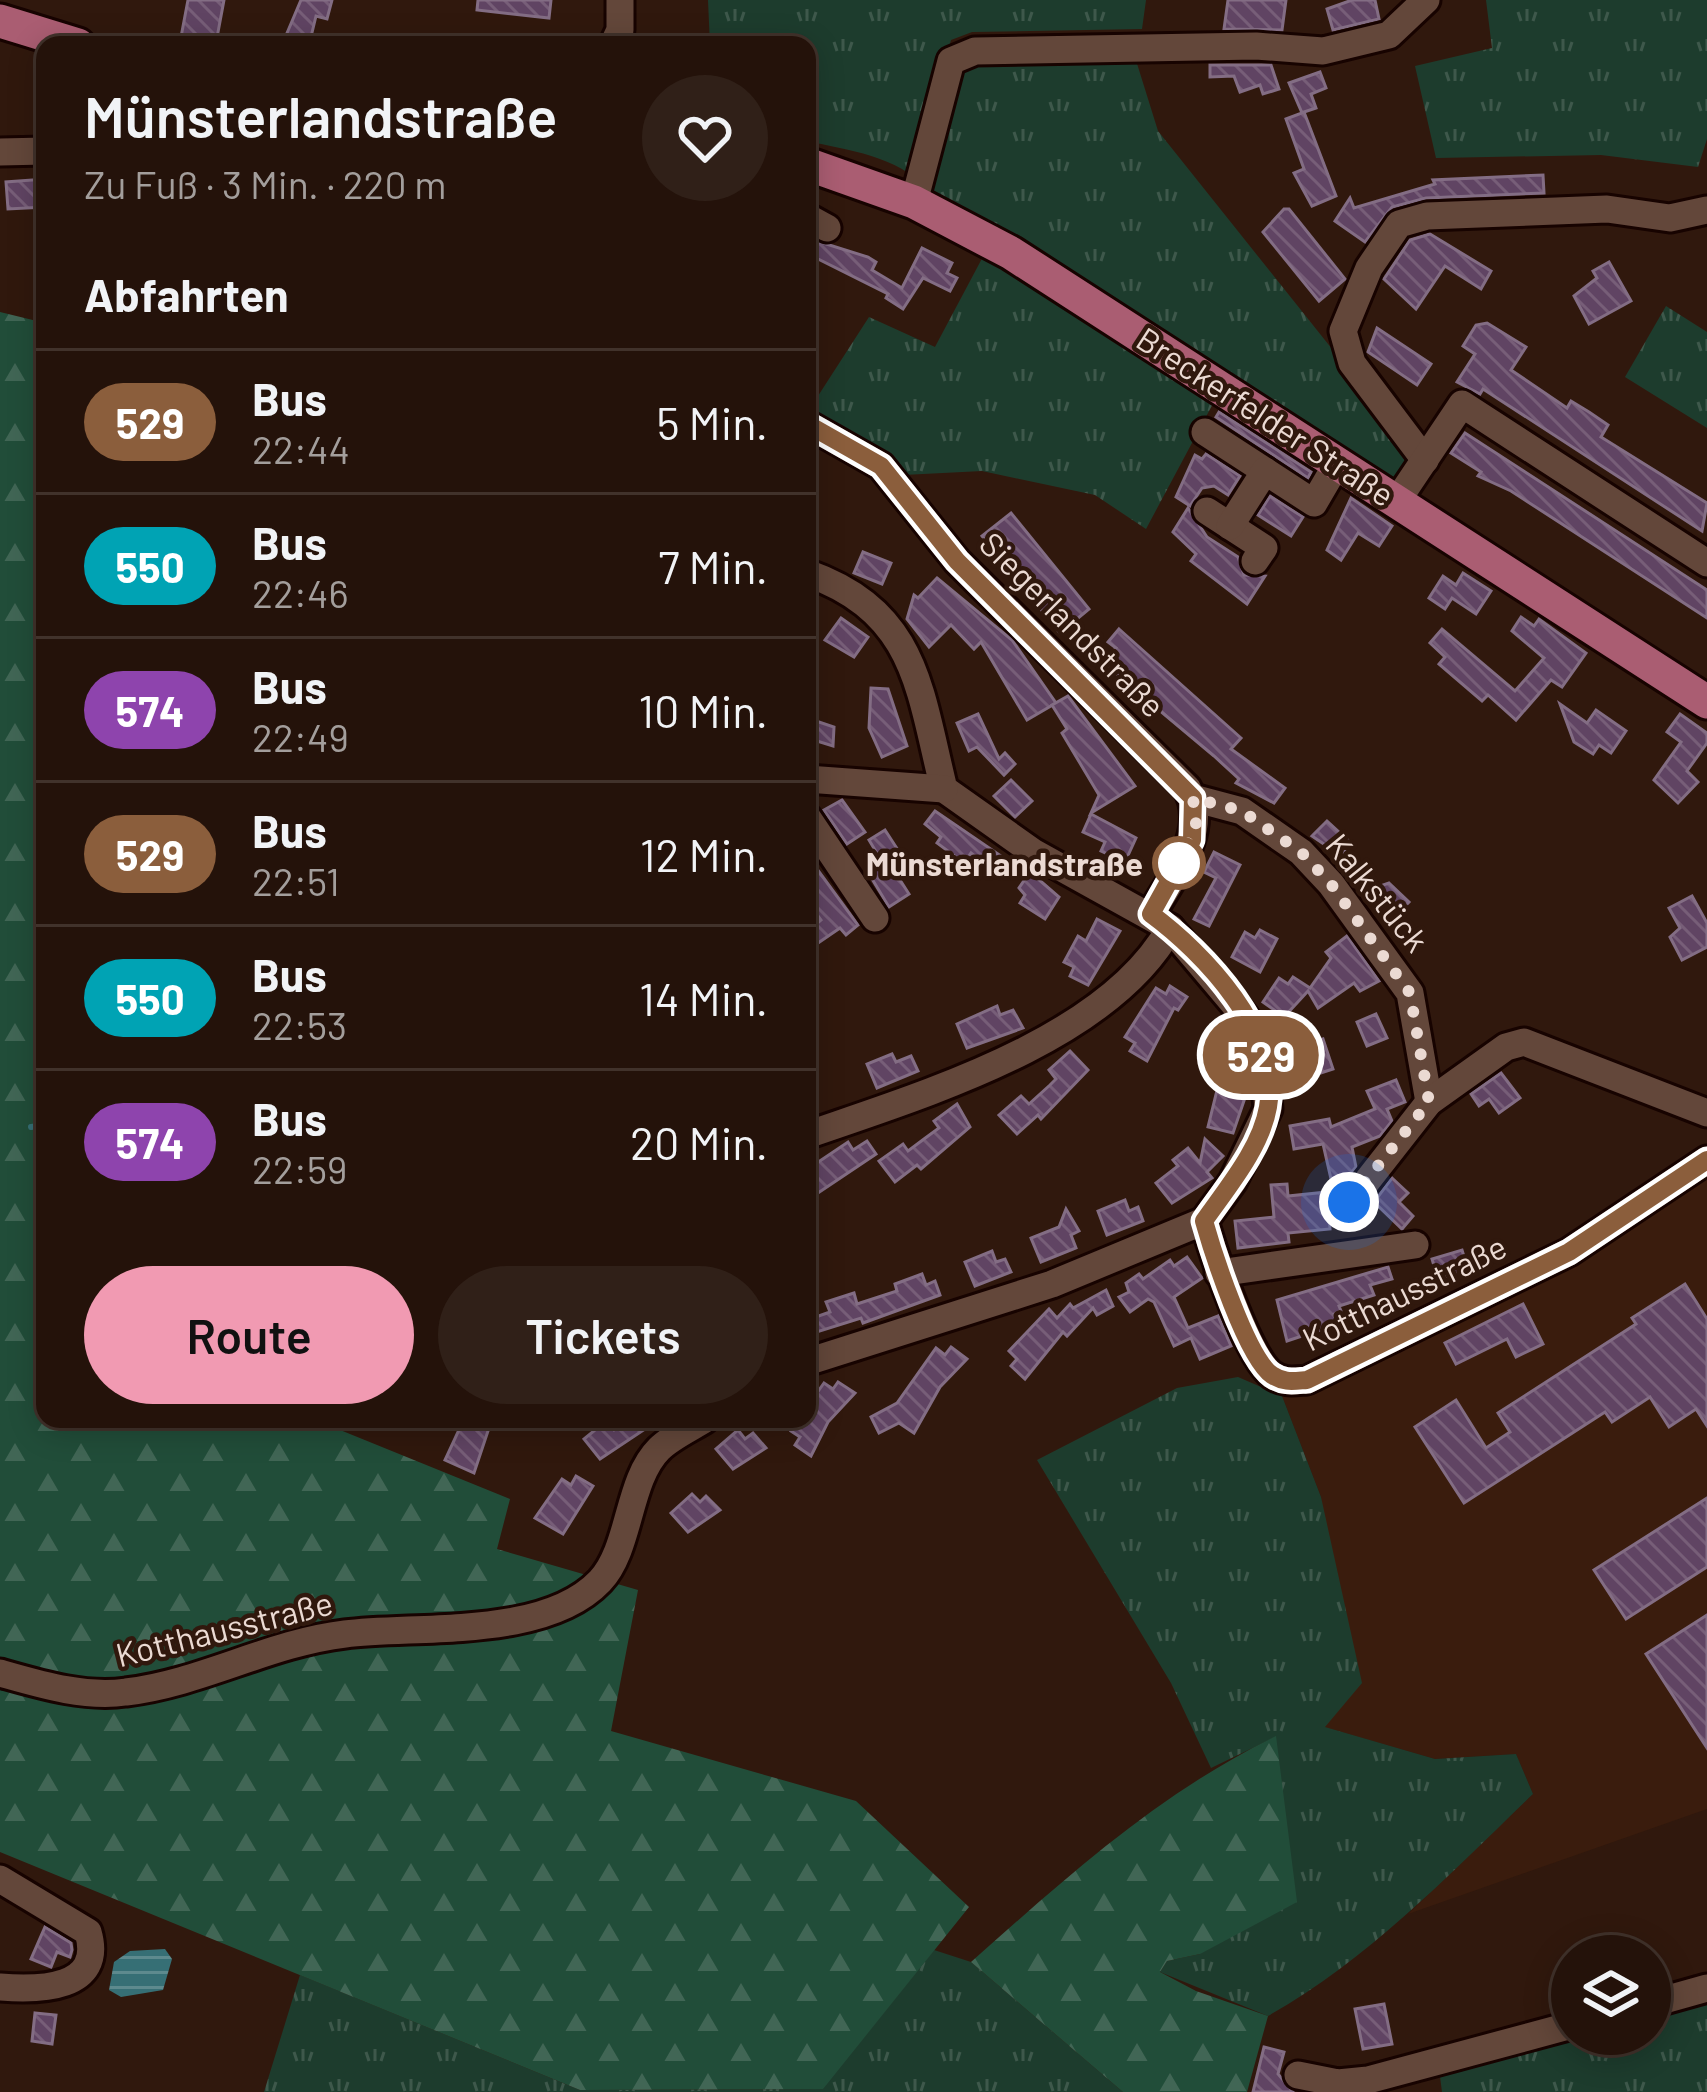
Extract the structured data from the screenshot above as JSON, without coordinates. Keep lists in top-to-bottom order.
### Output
{
  "streets": {
    "main road": ["Breckerfelder Straße"],
    "street": ["Siegerlandstraße", "Kalkstück", "Kotthausstraße"]
  },
  "crossings": [
    ["Siegerlandstraße", "Kalkstück"]
  ],
  "places": ["Münsterlandstraße"],
  "lines": ["bus line 529"],
  "page": {
    "on_map": "529",
    "heading": [
      ["Münsterlandstraße", "Zu Fuß · 3 Min. · 220 m"],
      "Abfahrten"
    ],
    "list": [
      {
        "mark": "529",
        "name": "Bus",
        "note": "22:44",
        "value": "5 Min."
      },
      {
        "mark": "550",
        "name": "Bus",
        "note": "22:46",
        "value": "7 Min."
      },
      {
        "mark": "574",
        "name": "Bus",
        "note": "22:49",
        "value": "10 Min."
      },
      {
        "mark": "529",
        "name": "Bus",
        "note": "22:51",
        "value": "12 Min."
      },
      {
        "mark": "550",
        "name": "Bus",
        "note": "22:53",
        "value": "14 Min."
      },
      {
        "mark": "574",
        "name": "Bus",
        "note": "22:59",
        "value": "20 Min."
      }
    ],
    "buttons": ["Route", "Tickets"]
  }
}
